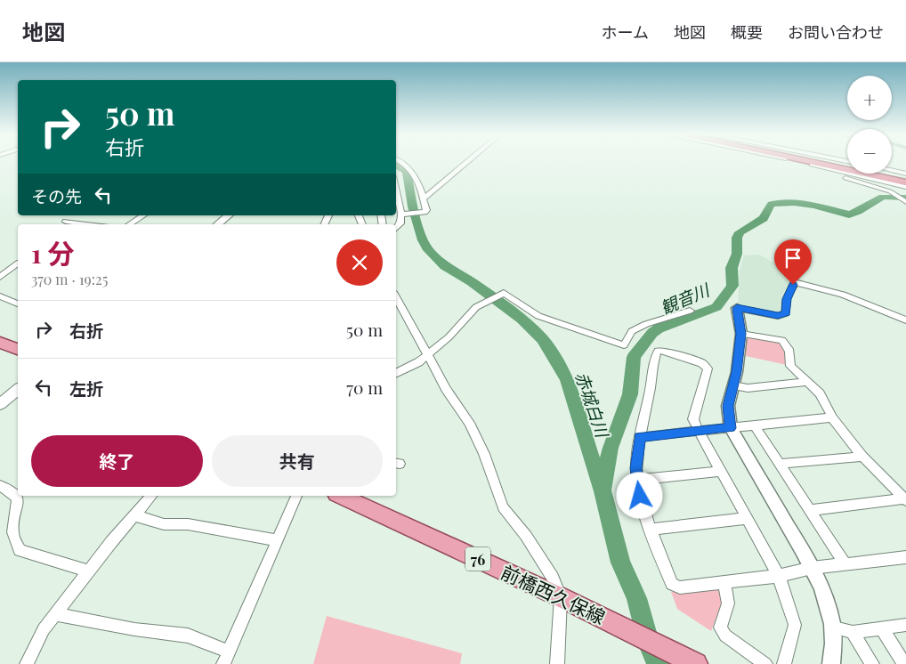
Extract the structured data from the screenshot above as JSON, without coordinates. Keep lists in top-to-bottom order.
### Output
{
  "streets": {
    "main road": ["76", "前橋西久保線"]
  },
  "water": ["観音川", "赤城白川"],
  "page": {
    "header": "地図",
    "nav": [
      "ホーム",
      "地図",
      "概要",
      "お問い合わせ"
    ],
    "map_buttons": ["+", "−"],
    "turn": ["50 m", "右折"],
    "then": "その先",
    "heading": ["1 分", "370 m · 19:25"],
    "list": [
      {
        "name": "右折",
        "value": "50 m"
      },
      {
        "name": "左折",
        "value": "70 m"
      }
    ],
    "buttons": ["終了", "共有"]
  }
}
